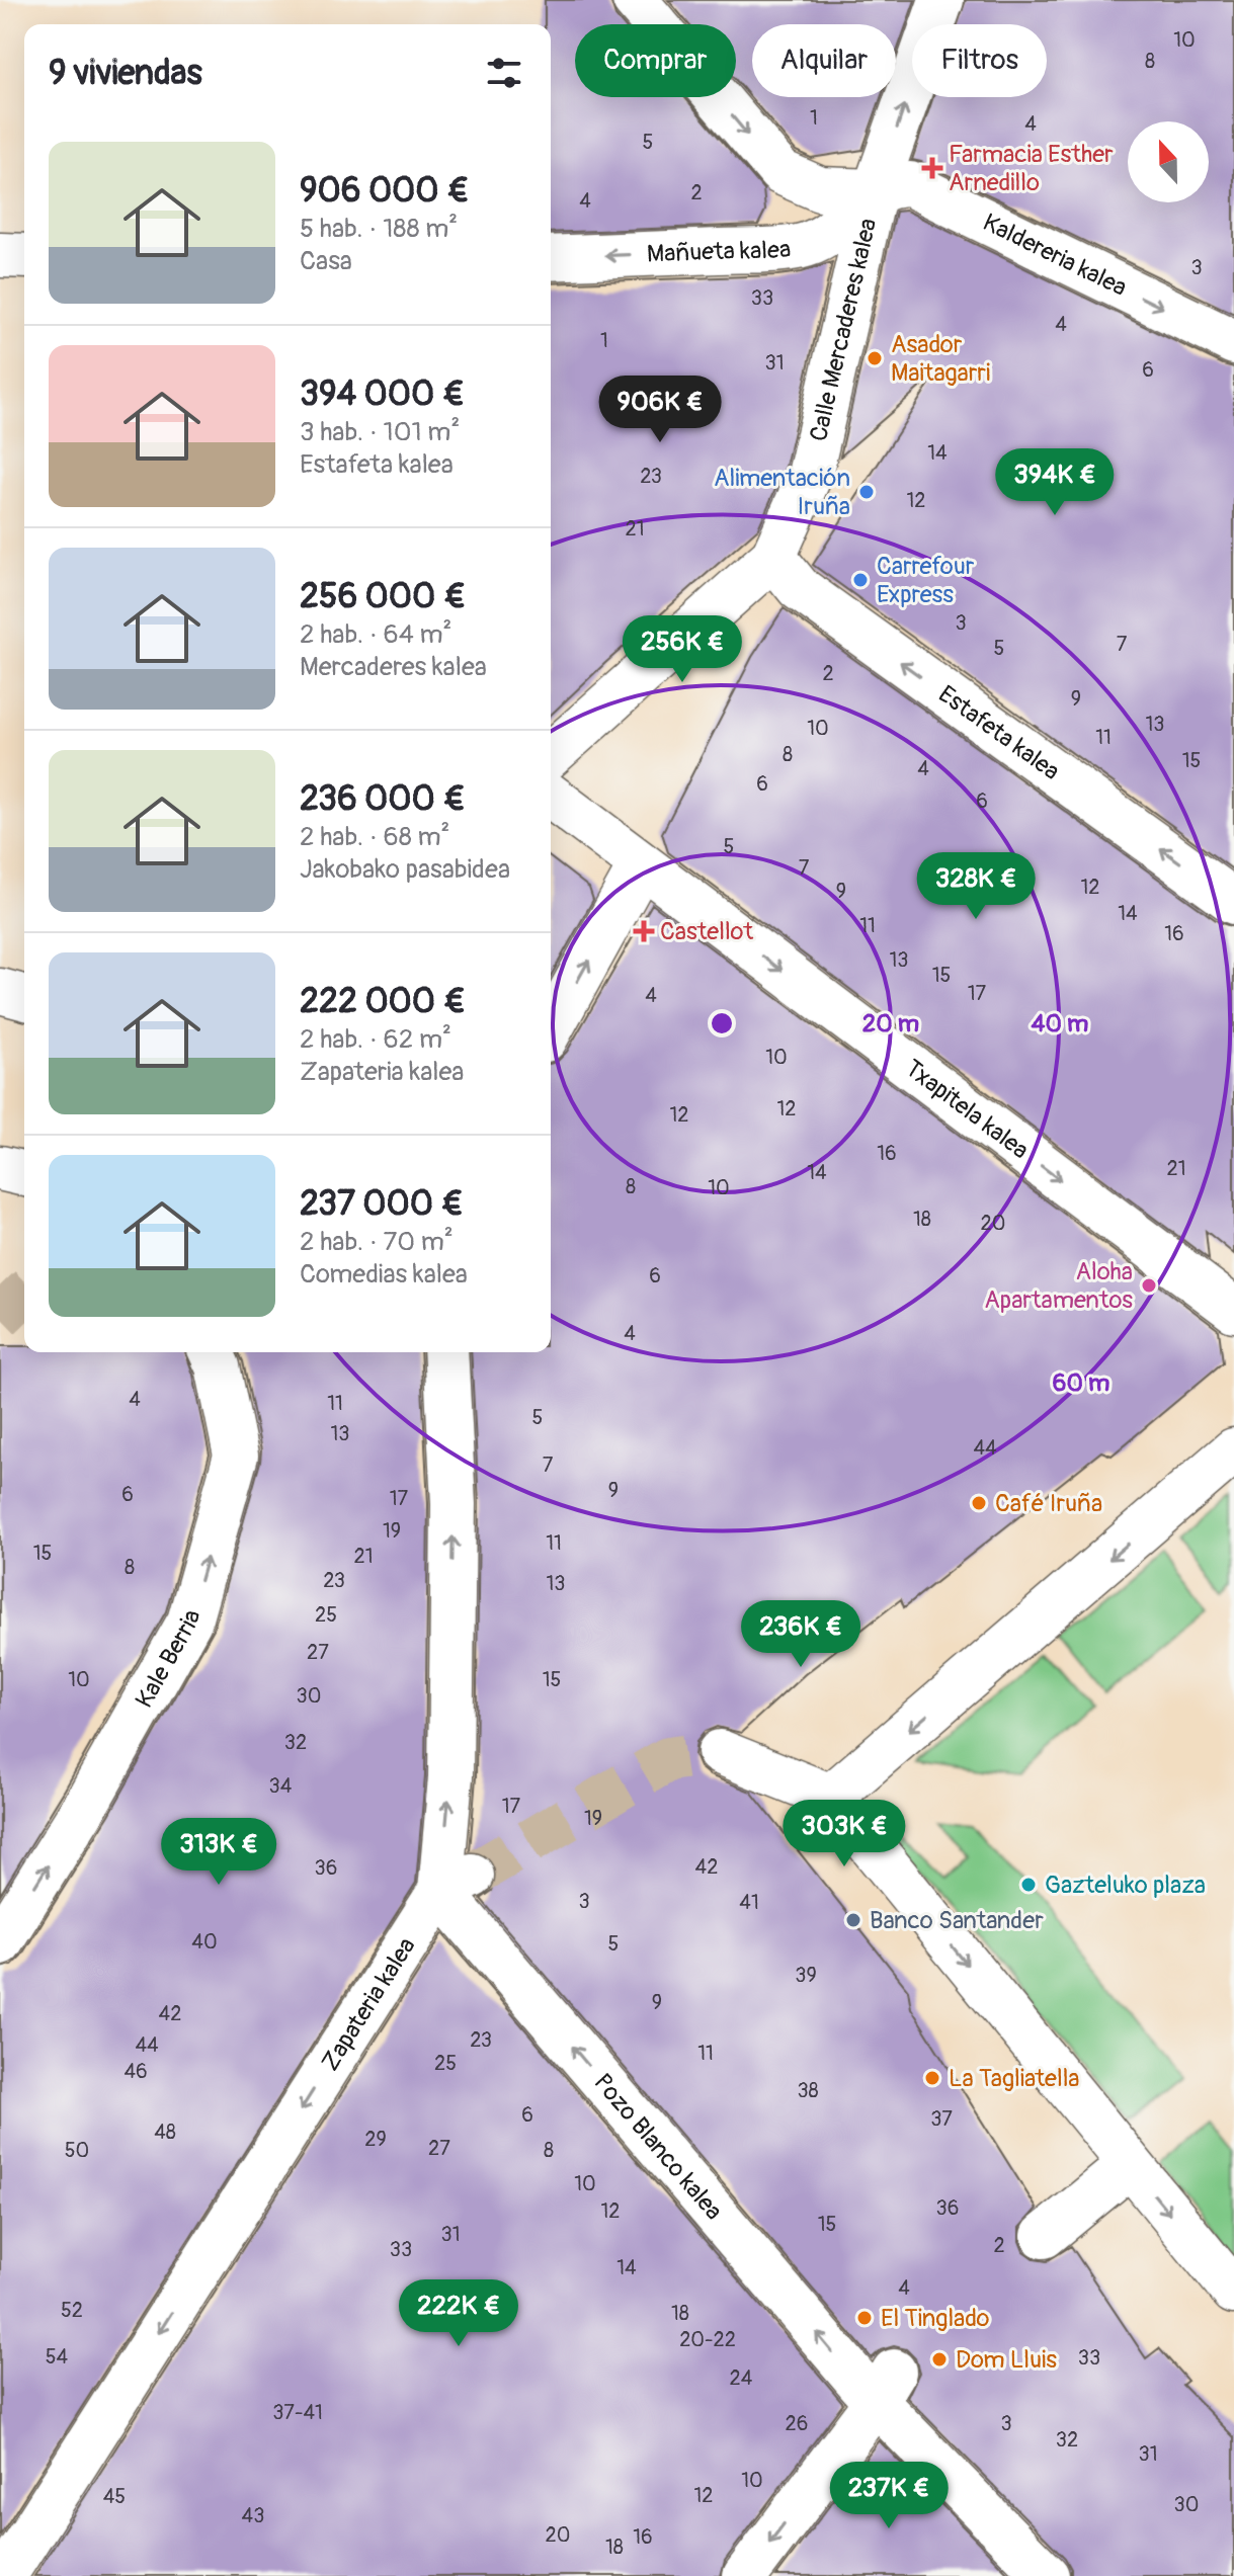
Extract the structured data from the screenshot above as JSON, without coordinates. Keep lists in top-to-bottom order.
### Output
{
  "streets": {
    "street": [
      "Mañueta kalea",
      "Kaldereria kalea",
      "Calle Mercaderes kalea",
      "Estafeta kalea",
      "Txapitela kalea",
      "Kale Berria",
      "Zapateria kalea",
      "Pozo Blanco kalea"
    ]
  },
  "crossings": [
    ["Mañueta kalea", "Kaldereria kalea"],
    ["Mañueta kalea", "Calle Mercaderes kalea"],
    ["Kaldereria kalea", "Calle Mercaderes kalea"],
    ["Calle Mercaderes kalea", "Estafeta kalea"],
    ["Zapateria kalea", "Pozo Blanco kalea"]
  ],
  "one_way": [
    "Mañueta kalea",
    "Kaldereria kalea",
    "Estafeta kalea",
    "Txapitela kalea",
    "Kale Berria"
  ],
  "places": {
    "health": ["Farmacia Esther Arnedillo", "Castellot"],
    "other": [
      "Asador Maitagarri",
      "Alimentación Iruña",
      "Carrefour Express",
      "Aloha Apartamentos",
      "Café Iruña",
      "Gazteluko plaza",
      "Banco Santander",
      "La Tagliatella",
      "El Tinglado",
      "Dom Lluis"
    ]
  },
  "house_numbers": [
    "10",
    "8",
    "1",
    "4",
    "5",
    "2",
    "4",
    "3",
    "33",
    "4",
    "1",
    "31",
    "6",
    "14",
    "23",
    "12",
    "21",
    "3",
    "7",
    "5",
    "2",
    "9",
    "13",
    "10",
    "11",
    "8",
    "15",
    "4",
    "6",
    "6",
    "5",
    "7",
    "12",
    "9",
    "14",
    "11",
    "16",
    "13",
    "15",
    "17",
    "4",
    "10",
    "12",
    "12",
    "16",
    "21",
    "14",
    "8",
    "10",
    "18",
    "20",
    "6",
    "4",
    "4",
    "11",
    "5",
    "13",
    "44",
    "7",
    "9",
    "6",
    "17",
    "19",
    "11",
    "15",
    "21",
    "8",
    "23",
    "13",
    "25",
    "27",
    "10",
    "15",
    "30",
    "32",
    "34",
    "17",
    "19",
    "42",
    "36",
    "3",
    "41",
    "40",
    "5",
    "39",
    "9",
    "42",
    "23",
    "44",
    "11",
    "25",
    "46",
    "38",
    "6",
    "37",
    "48",
    "29",
    "27",
    "50",
    "8",
    "10",
    "36",
    "12",
    "15",
    "31",
    "2",
    "33",
    "14",
    "4",
    "52",
    "18",
    "20-22",
    "54",
    "33",
    "24",
    "37-41",
    "26",
    "3",
    "32",
    "31",
    "10",
    "12",
    "45",
    "30",
    "43",
    "20",
    "16",
    "18"
  ],
  "north": "top",
  "page": {
    "chip": ["Comprar", "Alquilar", "Filtros"],
    "heading": "9 viviendas",
    "list": [
      {
        "name": "906 000 €",
        "note": "5 hab. · 188 m² · Casa"
      },
      {
        "name": "394 000 €",
        "note": "3 hab. · 101 m² · Estafeta kalea"
      },
      {
        "name": "256 000 €",
        "note": "2 hab. · 64 m² · Mercaderes kalea"
      },
      {
        "name": "236 000 €",
        "note": "2 hab. · 68 m² · Jakobako pasabidea"
      },
      {
        "name": "222 000 €",
        "note": "2 hab. · 62 m² · Zapateria kalea"
      },
      {
        "name": "237 000 €",
        "note": "2 hab. · 70 m² · Comedias kalea"
      }
    ],
    "price": [
      "906K €",
      "394K €",
      "256K €",
      "328K €",
      "236K €",
      "303K €",
      "313K €",
      "222K €",
      "237K €"
    ]
  },
  "rings": ["20 m", "40 m", "60 m"]
}
